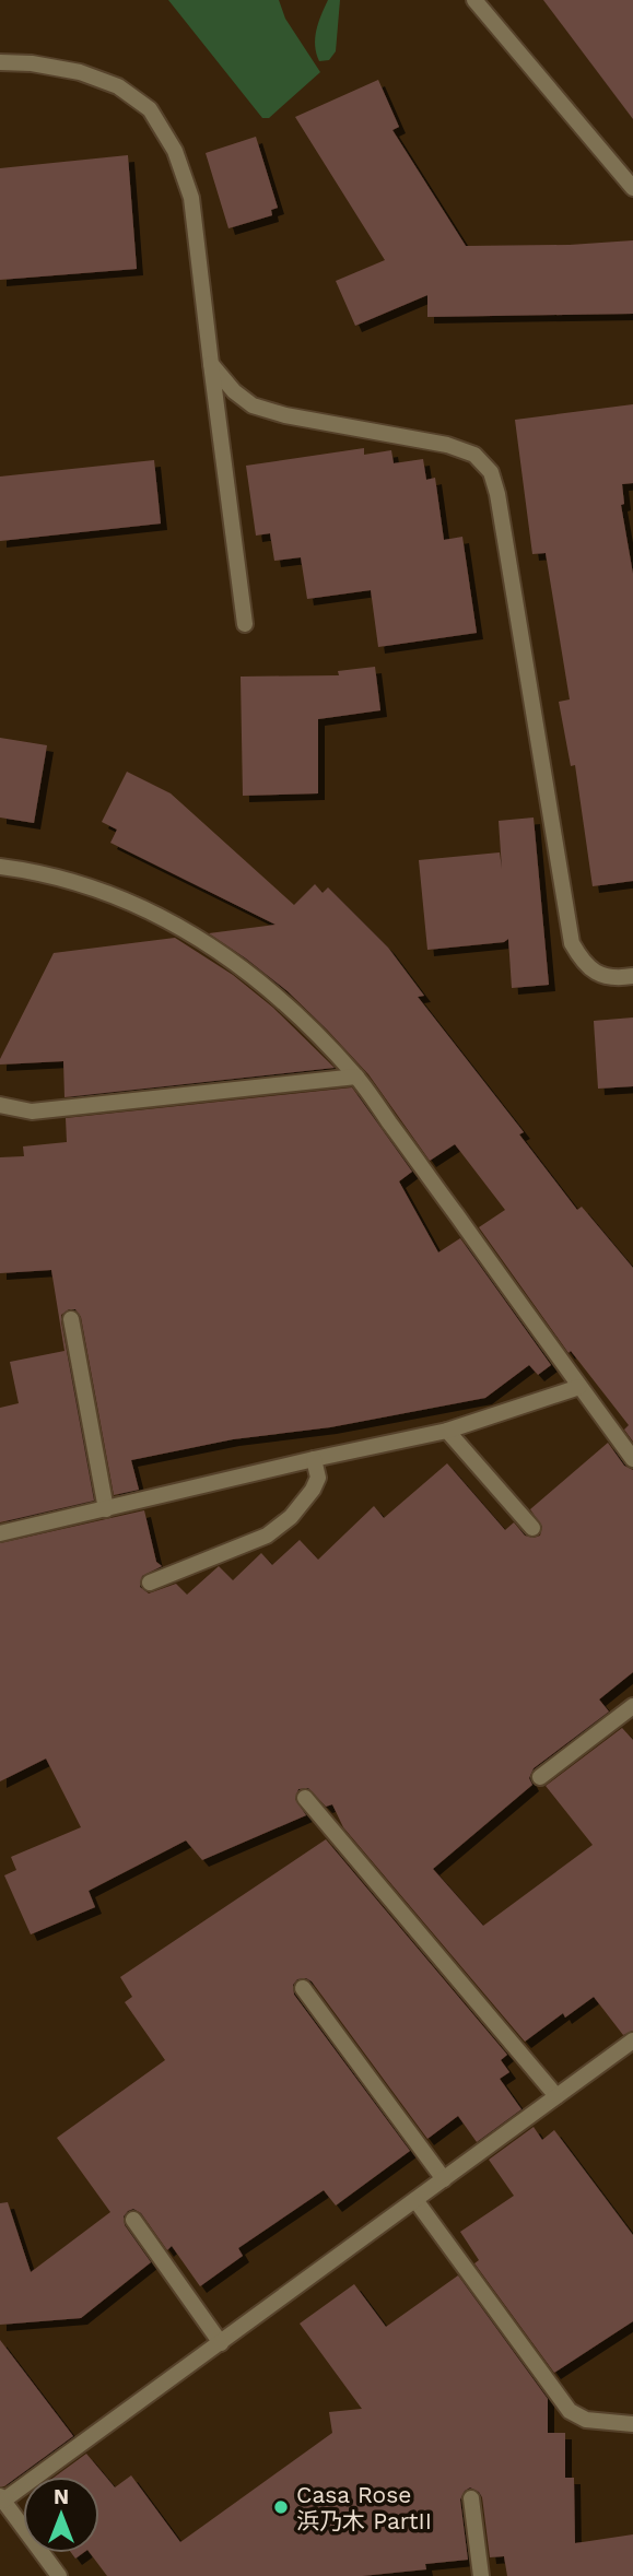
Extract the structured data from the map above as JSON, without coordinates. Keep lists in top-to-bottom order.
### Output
{
  "places": ["Casa Rose 浜乃木 PartII"],
  "north": "top"
}
